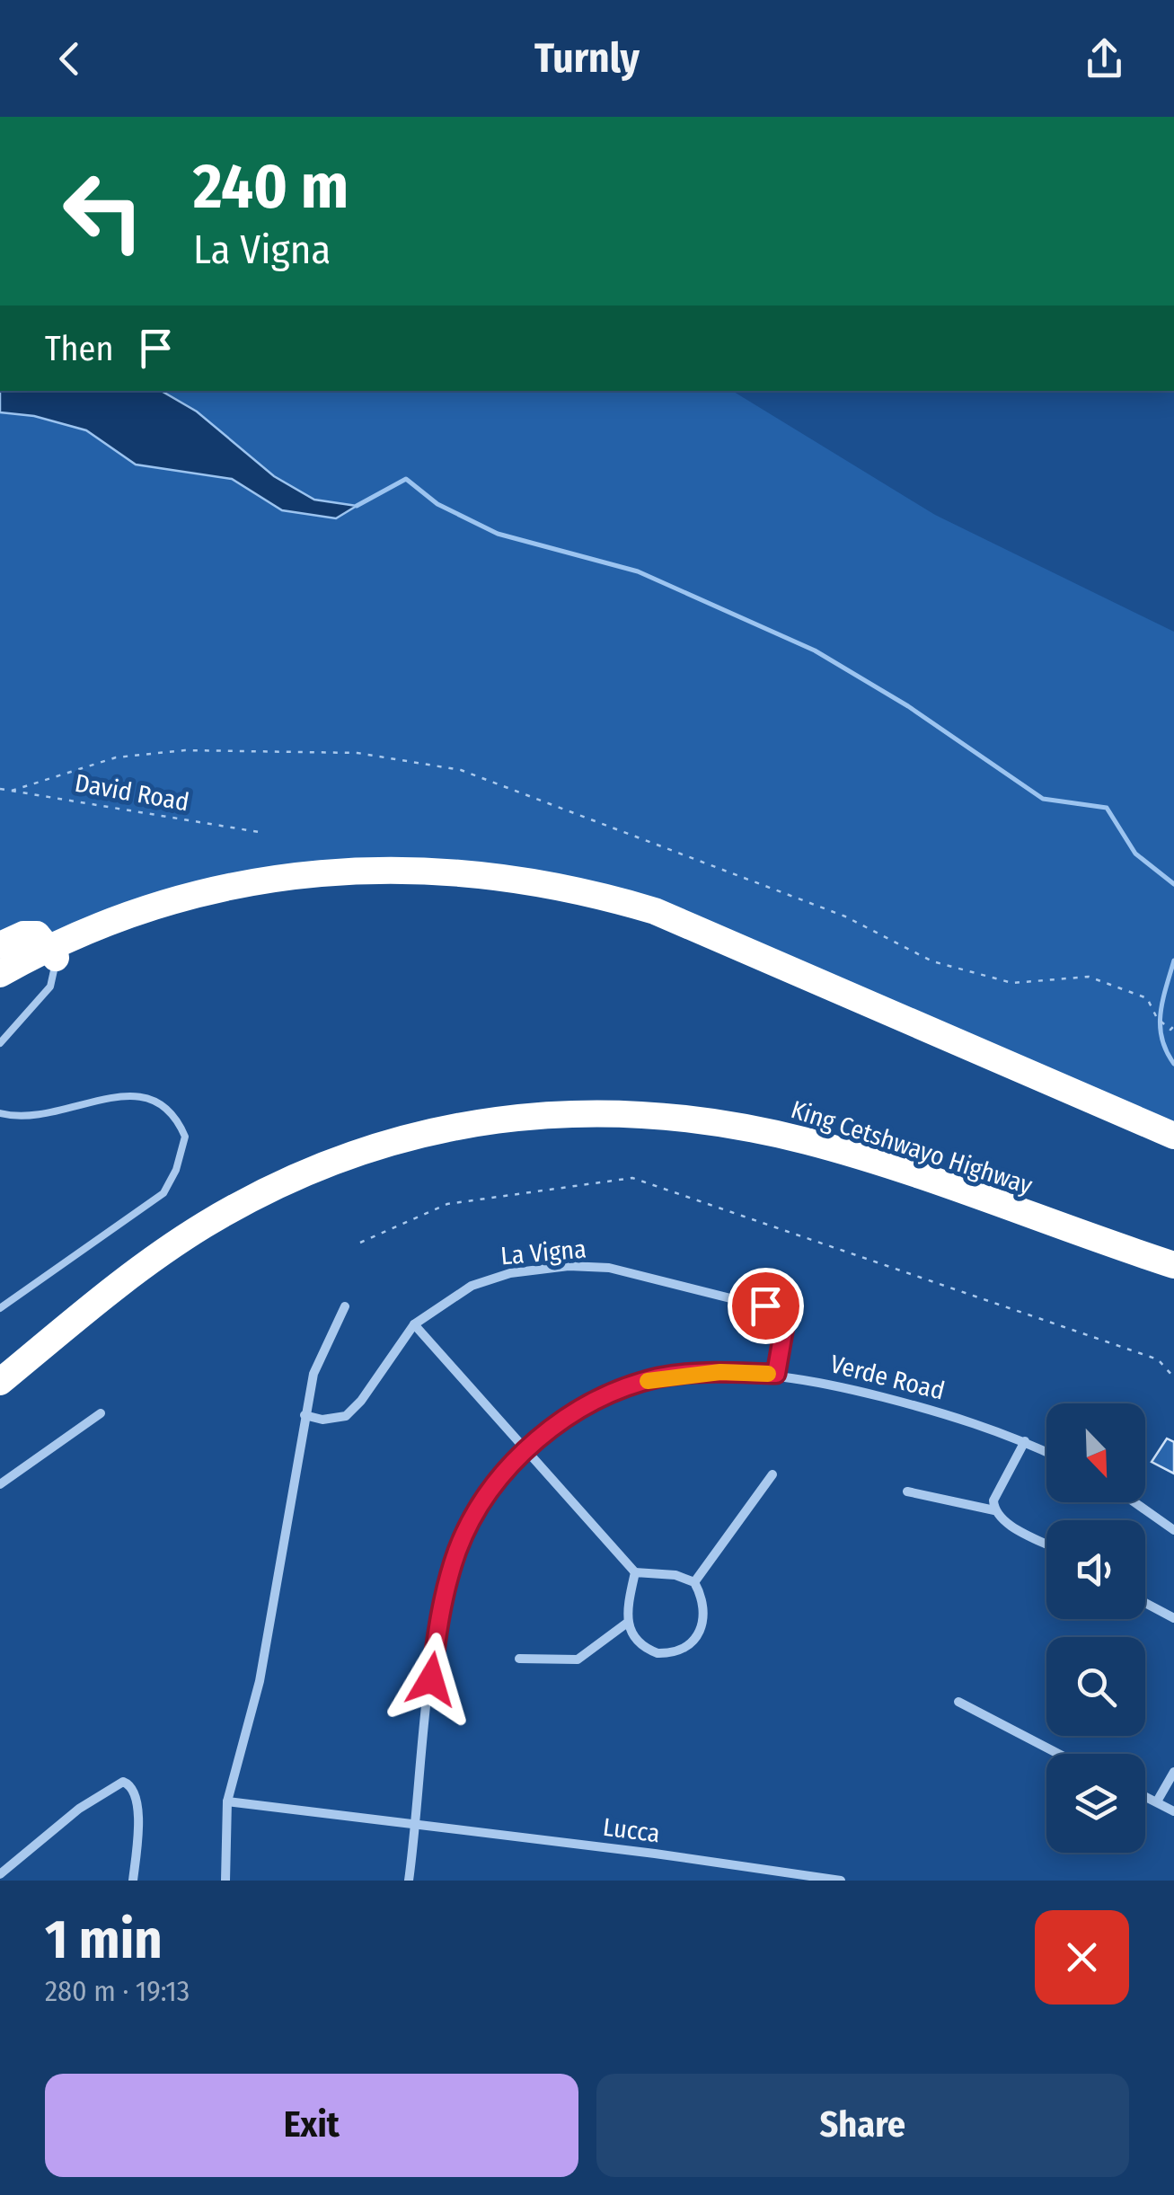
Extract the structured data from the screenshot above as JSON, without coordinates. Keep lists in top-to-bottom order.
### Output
{
  "streets": {
    "highway": ["King Cetshwayo Highway"],
    "street": ["La Vigna", "Verde Road", "Lucca"],
    "path": ["David Road"]
  },
  "crossings": [
    ["La Vigna", "Verde Road"],
    ["Verde Road", "Lucca"]
  ],
  "north": "bottom right",
  "page": {
    "header": "Turnly",
    "turn": ["240 m", "La Vigna"],
    "then": "Then",
    "heading": ["1 min", "280 m · 19:13"],
    "buttons": ["Exit", "Share"]
  }
}
